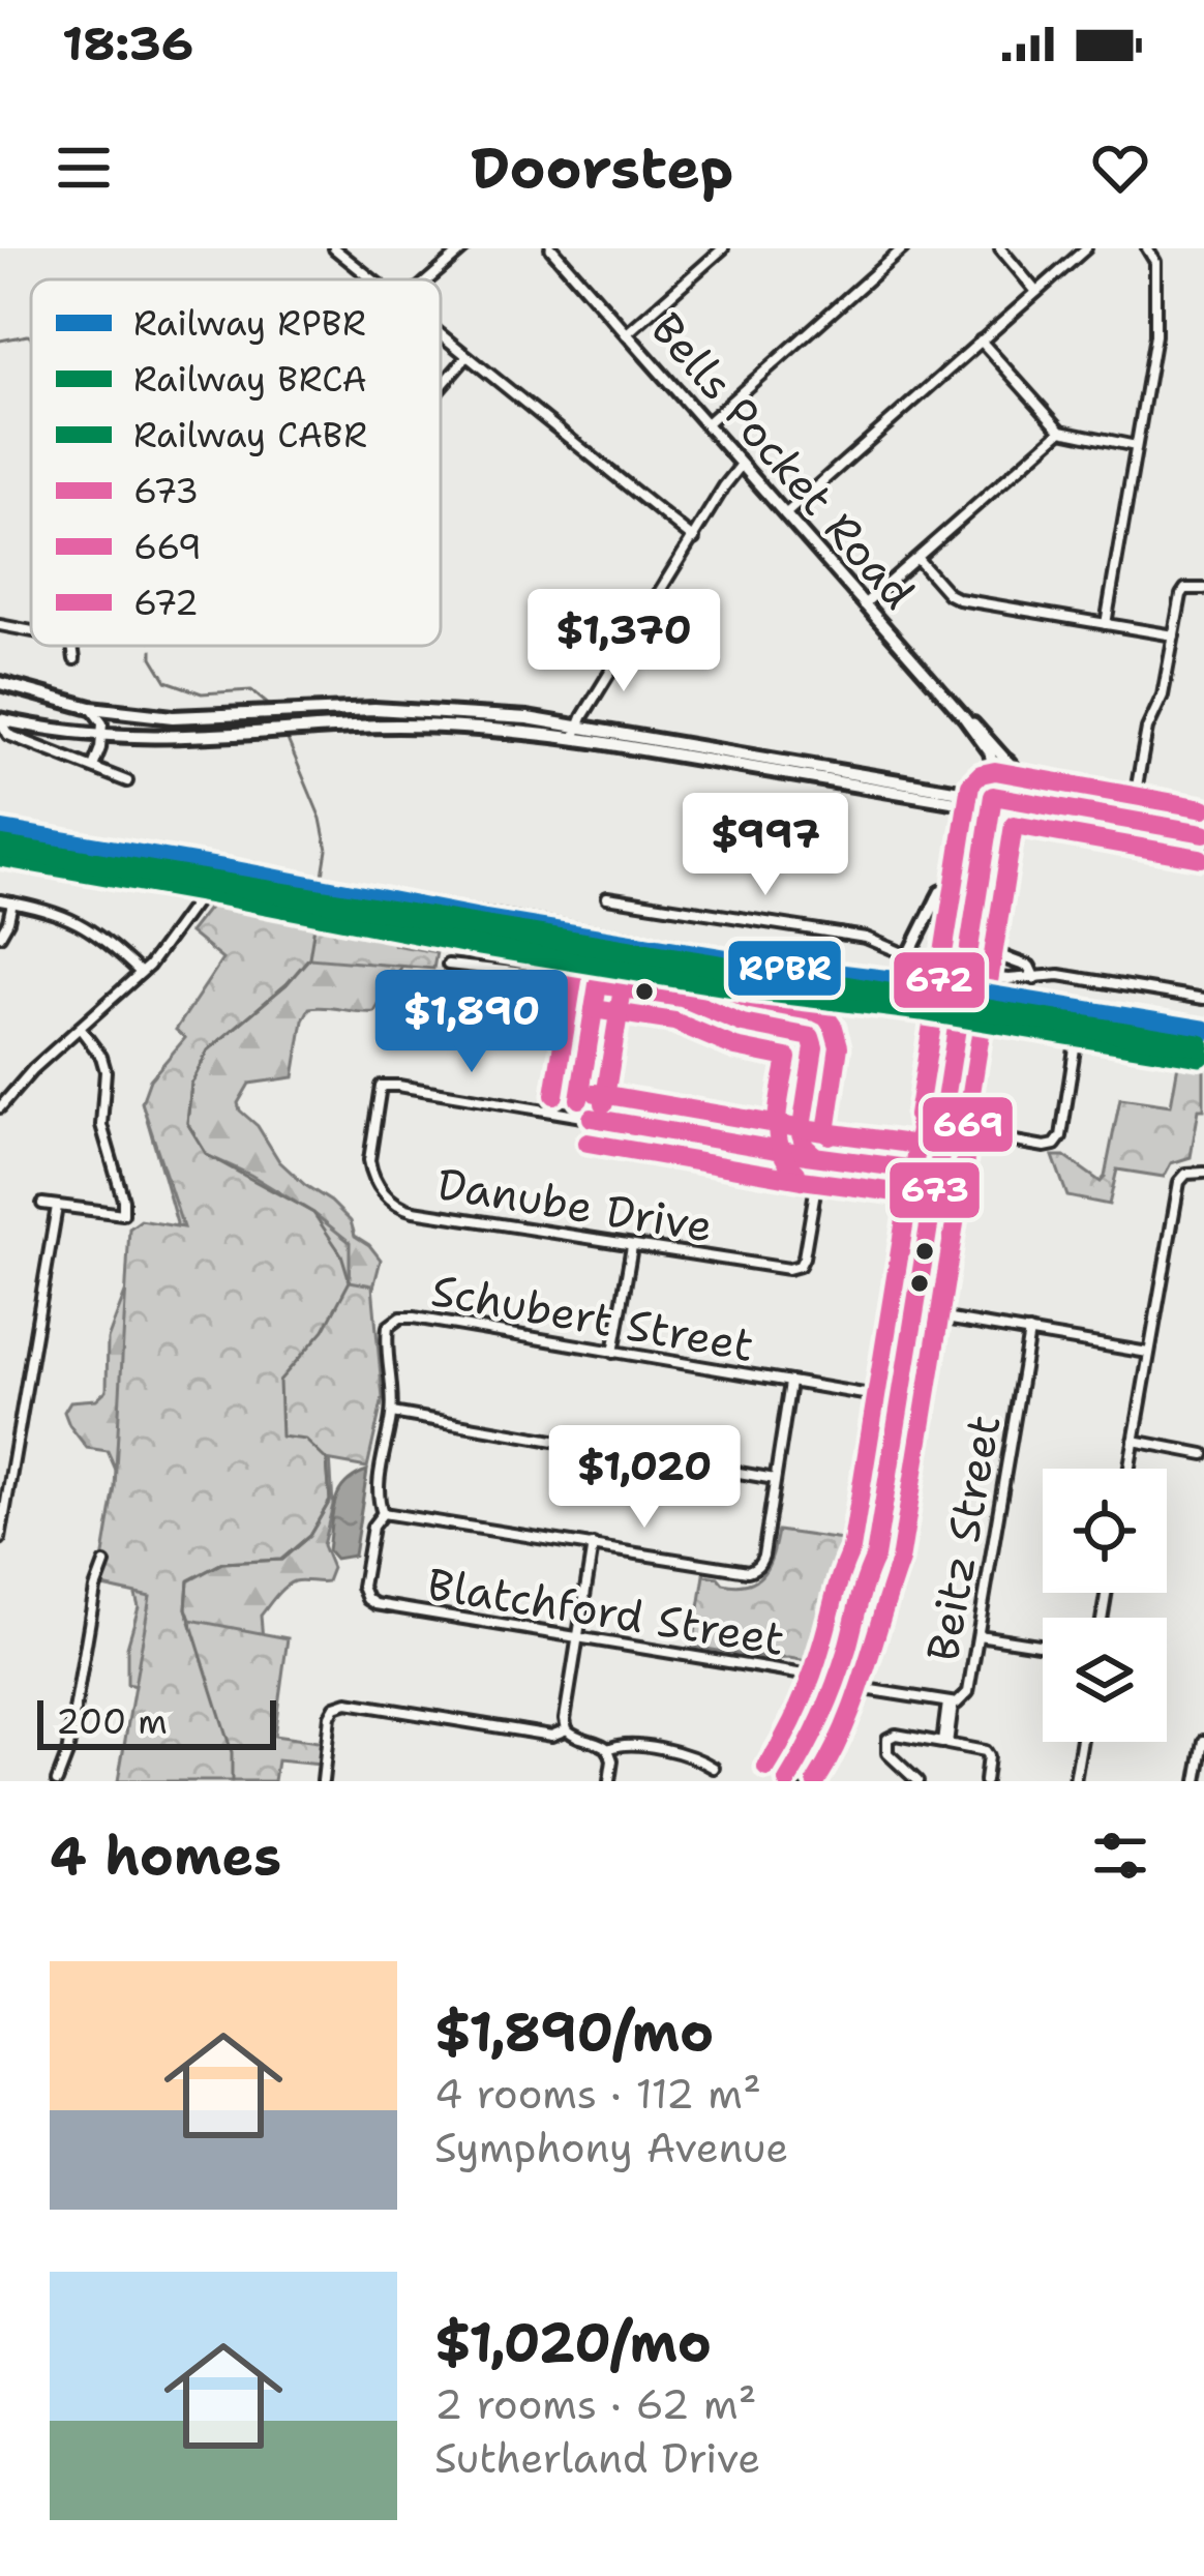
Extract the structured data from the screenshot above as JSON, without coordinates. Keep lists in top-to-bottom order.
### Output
{
  "streets": {
    "main road": ["Bells Pocket Road"],
    "street": [
      "Danube Drive",
      "Schubert Street",
      "Beitz Street",
      "Blatchford Street"
    ]
  },
  "crossings": [
    ["Beitz Street", "Blatchford Street"]
  ],
  "lines": [
    "transit line 672",
    "transit line 673",
    "transit line 669",
    "rail line RPBR",
    "rail line CABR",
    "rail line BRCA"
  ],
  "legend": [
    "Railway RPBR",
    "Railway BRCA",
    "Railway CABR",
    "673",
    "669",
    "672"
  ],
  "scale_bar": "200 m",
  "page": {
    "status": "18:36",
    "header": "Doorstep",
    "price": [
      "$1,370",
      "$997",
      "$1,890",
      "$1,020"
    ],
    "scale": "200 m",
    "heading": "4 homes",
    "list": [
      {
        "name": "$1,890/mo",
        "note": "4 rooms · 112 m² · Symphony Avenue"
      },
      {
        "name": "$1,020/mo",
        "note": "2 rooms · 62 m² · Sutherland Drive"
      }
    ]
  }
}
